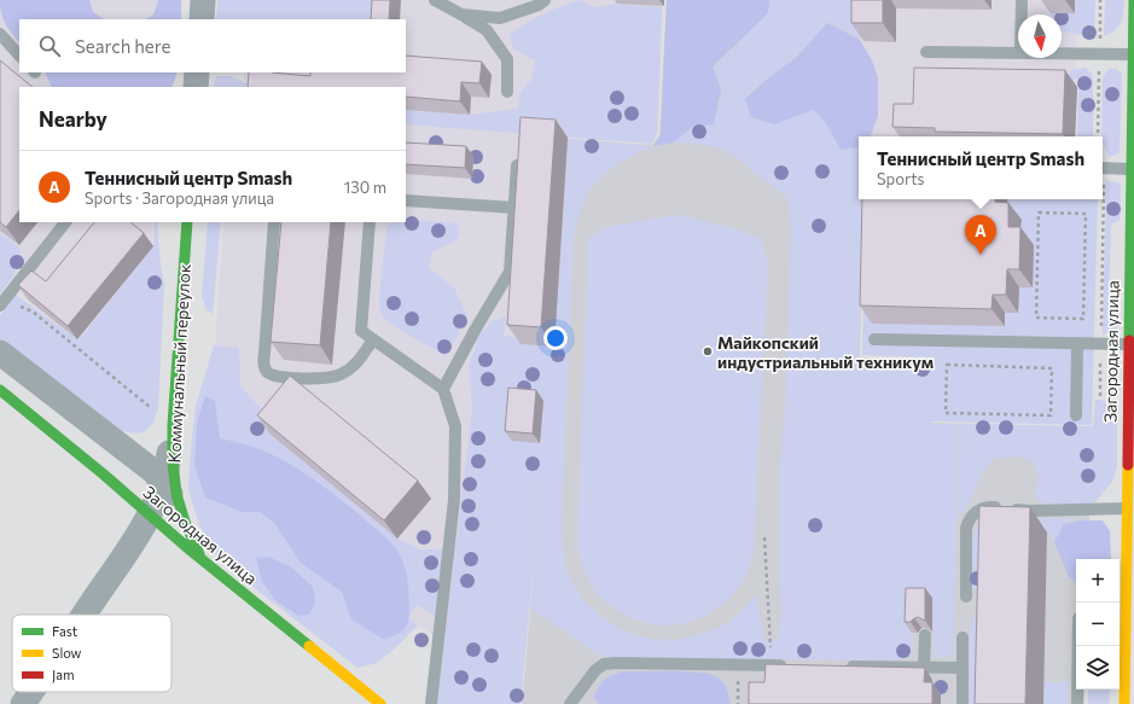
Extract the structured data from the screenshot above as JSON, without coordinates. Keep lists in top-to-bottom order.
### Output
{
  "streets": {
    "street": ["Загородная улица", "Коммунальный переулок"]
  },
  "crossings": [
    ["Загородная улица", "Коммунальный переулок"]
  ],
  "places": ["Майкопский индустриальный техникум"],
  "legend": ["Fast", "Slow", "Jam"],
  "north": "bottom",
  "page": {
    "search": "Search here",
    "heading": "Nearby",
    "popup": ["Теннисный центр Smash", "Sports"],
    "list": [
      {
        "mark": "A",
        "name": "Теннисный центр Smash",
        "note": "Sports · Загородная улица",
        "value": "130 m"
      }
    ],
    "pins": "A",
    "map_buttons": ["+", "−"]
  }
}
